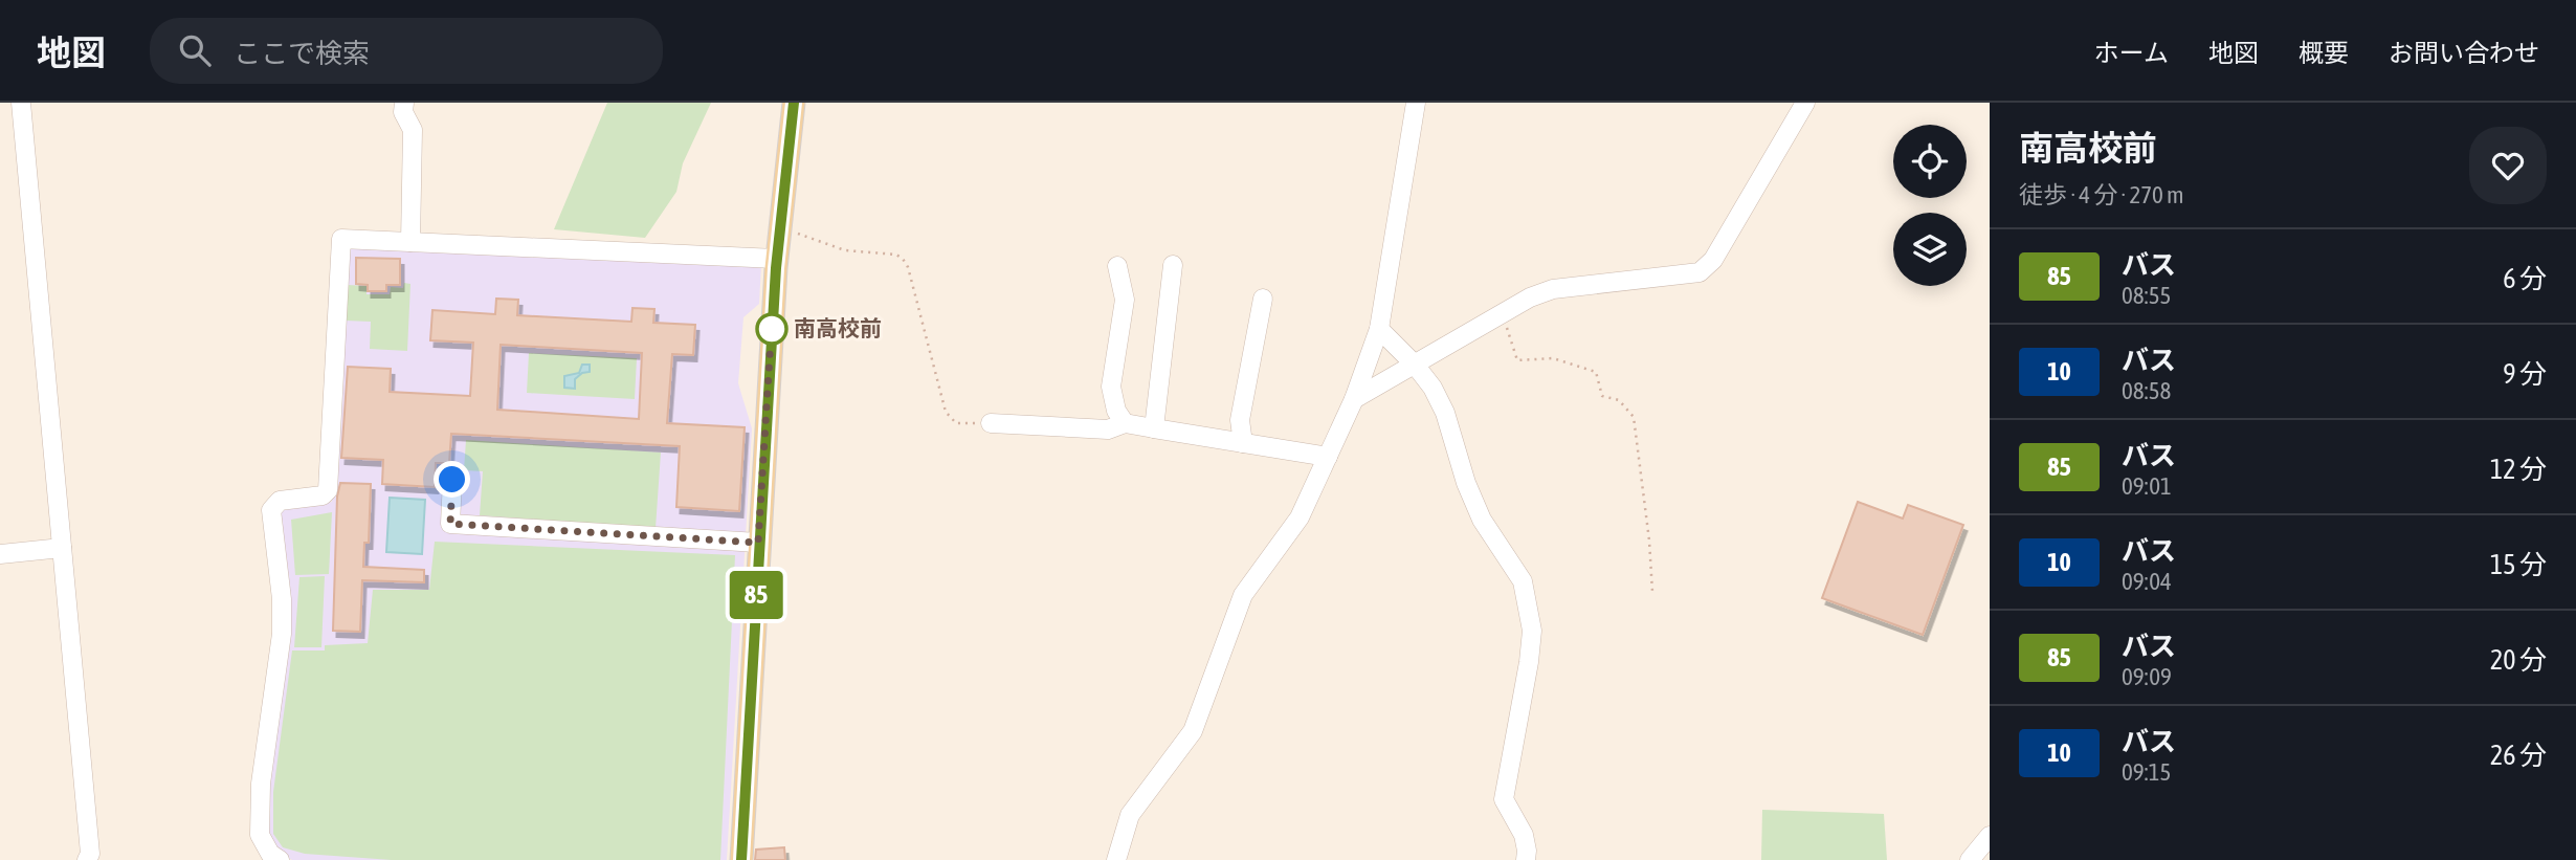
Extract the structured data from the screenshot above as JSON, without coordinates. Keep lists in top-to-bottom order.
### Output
{
  "places": ["南高校前"],
  "lines": ["bus line 85"],
  "page": {
    "header": "地図",
    "search": "ここで検索",
    "nav": [
      "ホーム",
      "地図",
      "概要",
      "お問い合わせ"
    ],
    "on_map": "85",
    "heading": ["南高校前", "徒歩 · 4 分 · 270 m"],
    "list": [
      {
        "mark": "85",
        "name": "バス",
        "note": "08:55",
        "value": "6 分"
      },
      {
        "mark": "10",
        "name": "バス",
        "note": "08:58",
        "value": "9 分"
      },
      {
        "mark": "85",
        "name": "バス",
        "note": "09:01",
        "value": "12 分"
      },
      {
        "mark": "10",
        "name": "バス",
        "note": "09:04",
        "value": "15 分"
      },
      {
        "mark": "85",
        "name": "バス",
        "note": "09:09",
        "value": "20 分"
      },
      {
        "mark": "10",
        "name": "バス",
        "note": "09:15",
        "value": "26 分"
      }
    ]
  }
}
